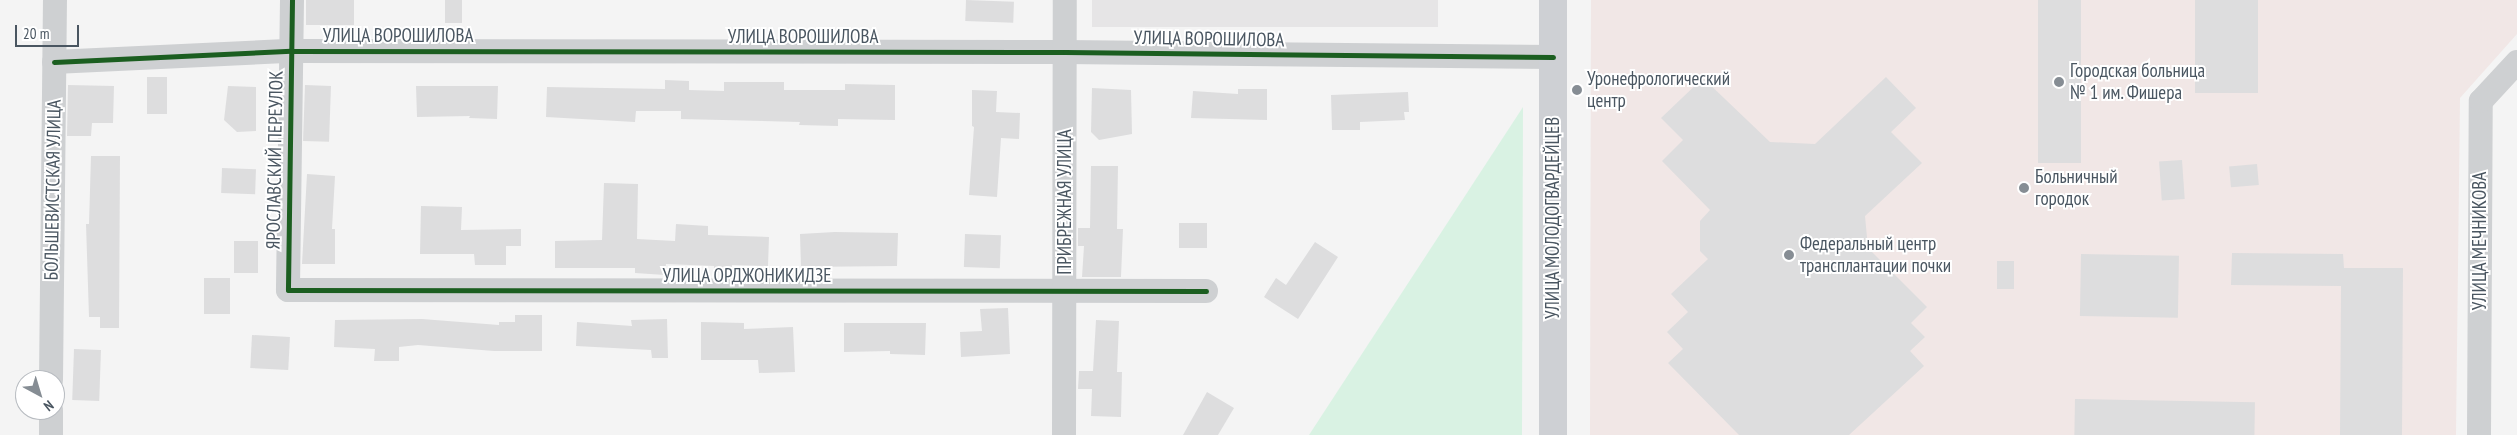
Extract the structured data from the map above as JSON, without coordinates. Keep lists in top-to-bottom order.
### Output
{
  "streets": {
    "street": [
      "УЛИЦА ВОРОШИЛОВА",
      "ЯРОСЛАВСКИЙ ПЕРЕУЛОК",
      "БОЛЬШЕВИСТСКАЯ УЛИЦА",
      "ПРИБРЕЖНАЯ УЛИЦА",
      "УЛИЦА МОЛОДОГВАРДЕЙЦЕВ",
      "УЛИЦА МЕЧНИКОВА",
      "УЛИЦА ОРДЖОНИКИДЗЕ"
    ]
  },
  "crossings": [
    ["УЛИЦА ВОРОШИЛОВА", "ЯРОСЛАВСКИЙ ПЕРЕУЛОК"],
    ["УЛИЦА ВОРОШИЛОВА", "БОЛЬШЕВИСТСКАЯ УЛИЦА"],
    ["УЛИЦА ВОРОШИЛОВА", "ПРИБРЕЖНАЯ УЛИЦА"],
    ["УЛИЦА ВОРОШИЛОВА", "УЛИЦА МОЛОДОГВАРДЕЙЦЕВ"],
    ["ЯРОСЛАВСКИЙ ПЕРЕУЛОК", "УЛИЦА ОРДЖОНИКИДЗЕ"],
    ["ПРИБРЕЖНАЯ УЛИЦА", "УЛИЦА ОРДЖОНИКИДЗЕ"]
  ],
  "places": [
    "Городская больница № 1 им. Фишера",
    "Уронефрологический центр",
    "Больничный городок",
    "Федеральный центр трансплантации почки"
  ],
  "scale_bar": "20 m",
  "north": "bottom right"
}
